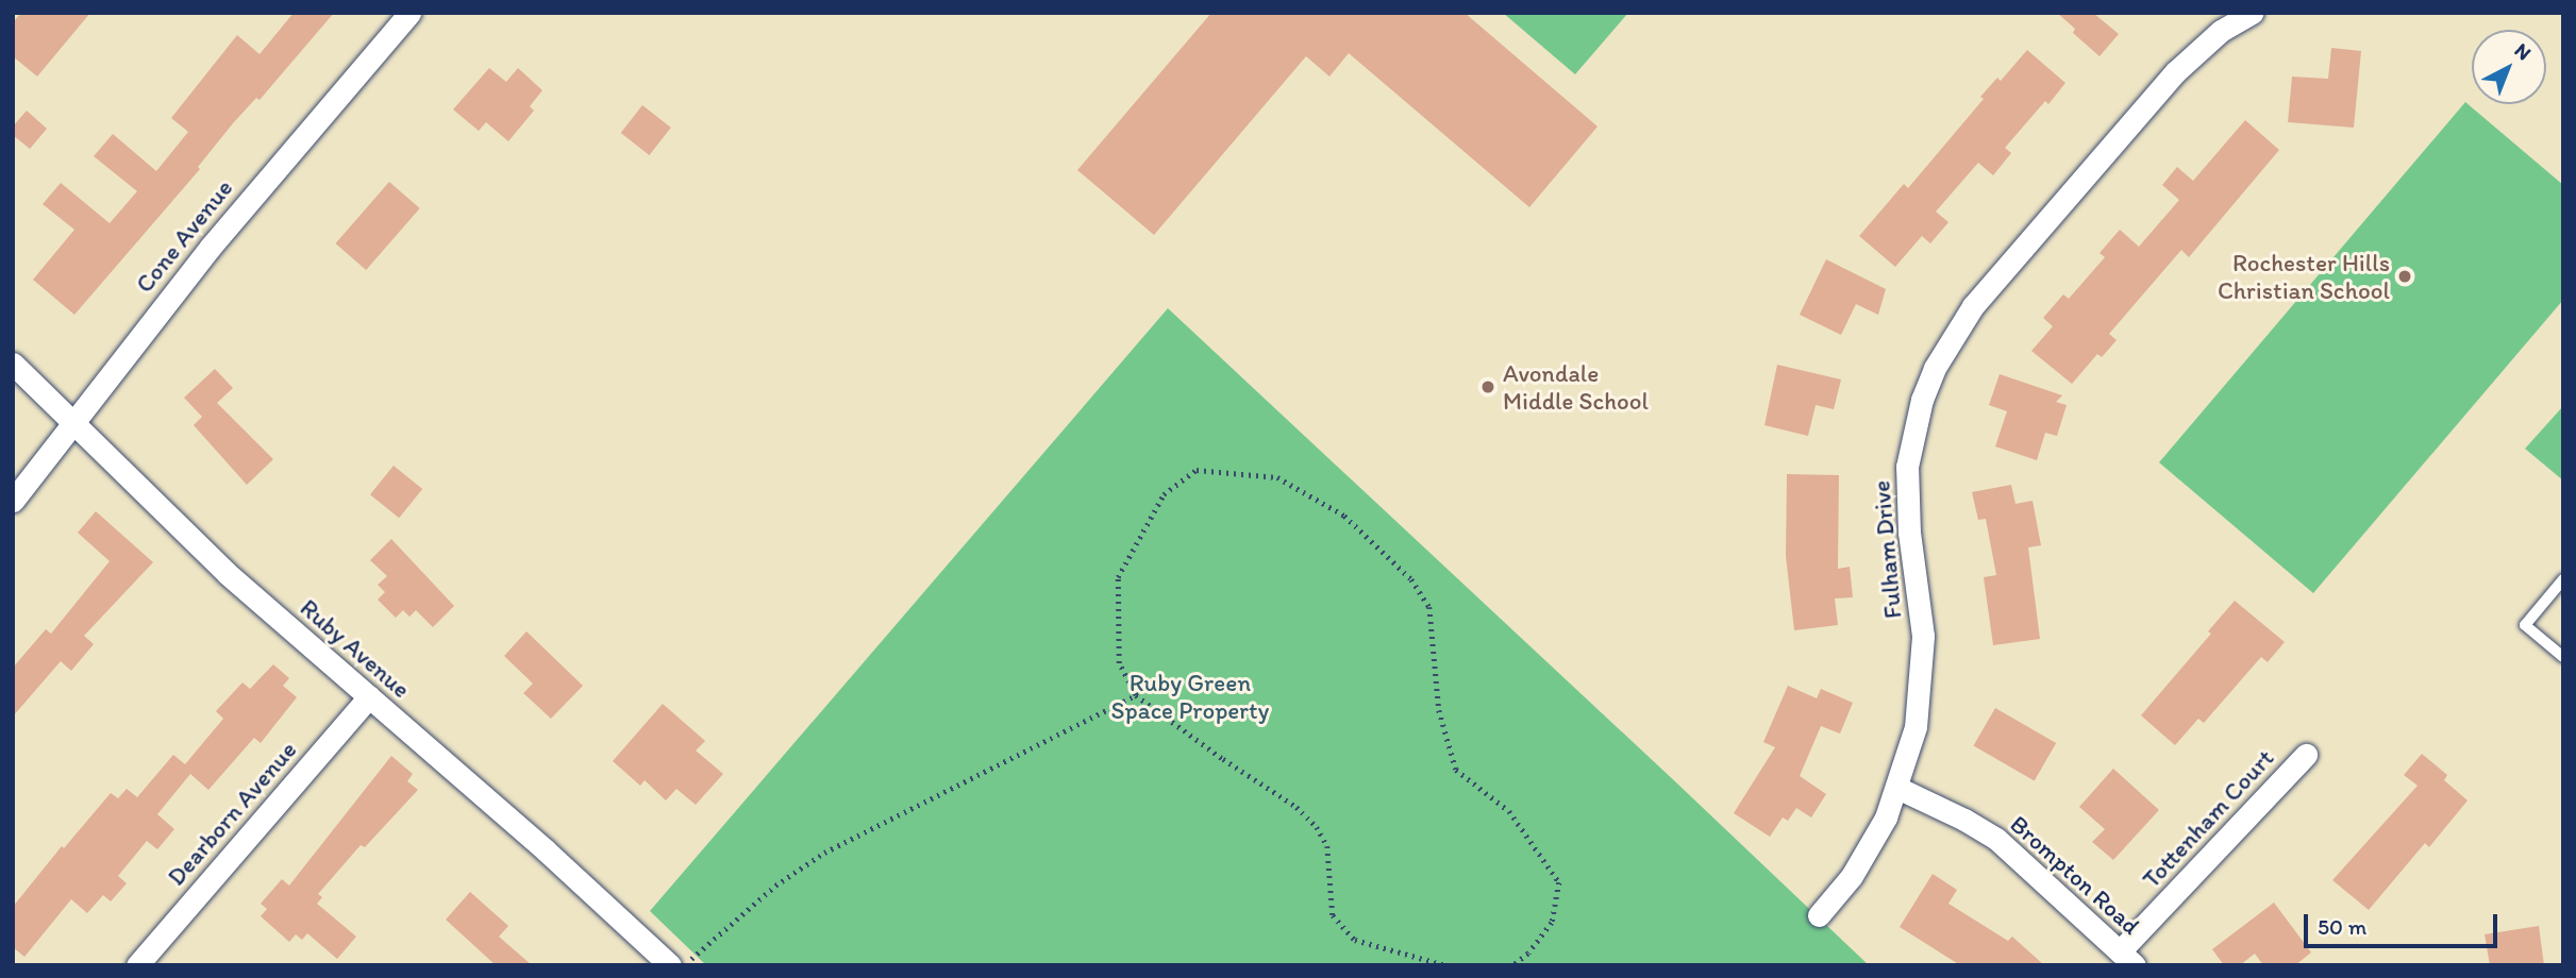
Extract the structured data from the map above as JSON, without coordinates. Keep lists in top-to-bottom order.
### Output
{
  "streets": {
    "street": [
      "Cone Avenue",
      "Fulham Drive",
      "Ruby Avenue",
      "Dearborn Avenue",
      "Tottenham Court",
      "Brompton Road"
    ]
  },
  "crossings": [
    ["Cone Avenue", "Ruby Avenue"],
    ["Fulham Drive", "Brompton Road"],
    ["Ruby Avenue", "Dearborn Avenue"],
    ["Tottenham Court", "Brompton Road"]
  ],
  "parks": ["Ruby Green Space Property"],
  "places": ["Rochester Hills Christian School", "Avondale Middle School"],
  "scale_bar": "50 m",
  "north": "top right"
}
